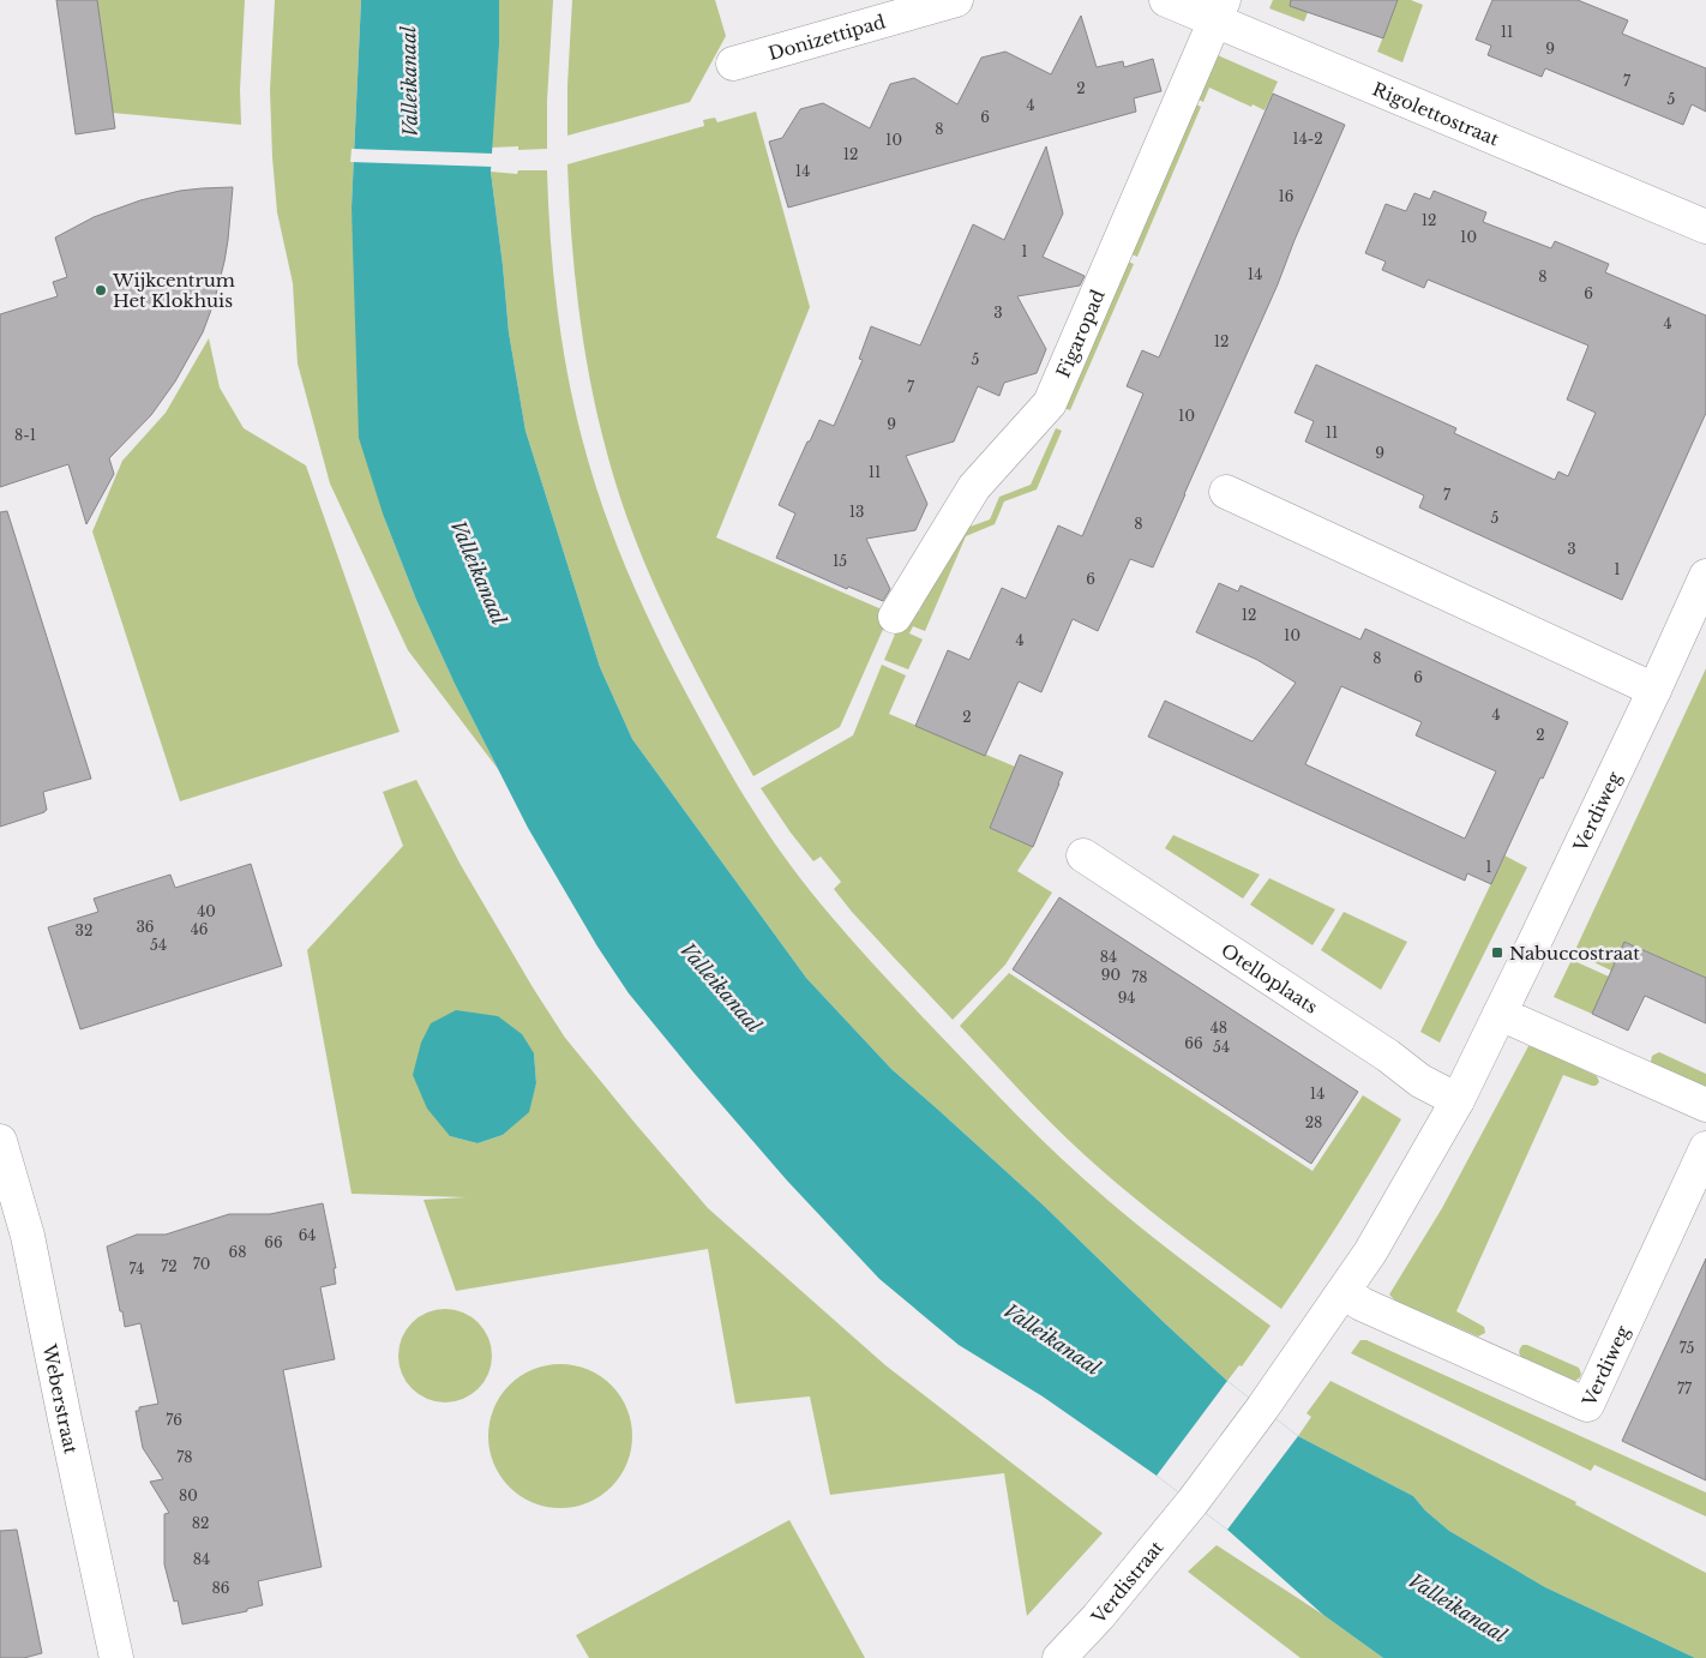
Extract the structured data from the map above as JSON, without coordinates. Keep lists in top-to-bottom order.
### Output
{
  "streets": {
    "street": [
      "Donizettipad",
      "Rigolettostraat",
      "Figaropad",
      "Verdiweg",
      "Otelloplaats",
      "Weberstraat",
      "Verdistraat"
    ]
  },
  "crossings": [
    ["Rigolettostraat", "Figaropad"],
    ["Verdiweg", "Otelloplaats"],
    ["Verdiweg", "Verdistraat"]
  ],
  "water": ["Valleikanaal"],
  "places": {
    "other": ["Wijkcentrum Het Klokhuis"],
    "transit": ["Nabuccostraat"]
  },
  "house_numbers": [
    "11",
    "9",
    "7",
    "2",
    "5",
    "4",
    "6",
    "8",
    "14-2",
    "10",
    "12",
    "14",
    "16",
    "12",
    "10",
    "1",
    "14",
    "8",
    "6",
    "3",
    "4",
    "12",
    "5",
    "7",
    "10",
    "9",
    "11",
    "8-1",
    "9",
    "11",
    "7",
    "13",
    "5",
    "8",
    "3",
    "15",
    "1",
    "6",
    "12",
    "10",
    "4",
    "8",
    "6",
    "4",
    "2",
    "2",
    "1",
    "40",
    "36",
    "46",
    "32",
    "54",
    "84",
    "90",
    "78",
    "94",
    "48",
    "66",
    "54",
    "14",
    "28",
    "64",
    "66",
    "68",
    "70",
    "72",
    "74",
    "75",
    "77",
    "76",
    "78",
    "80",
    "82",
    "84",
    "86"
  ]
}
